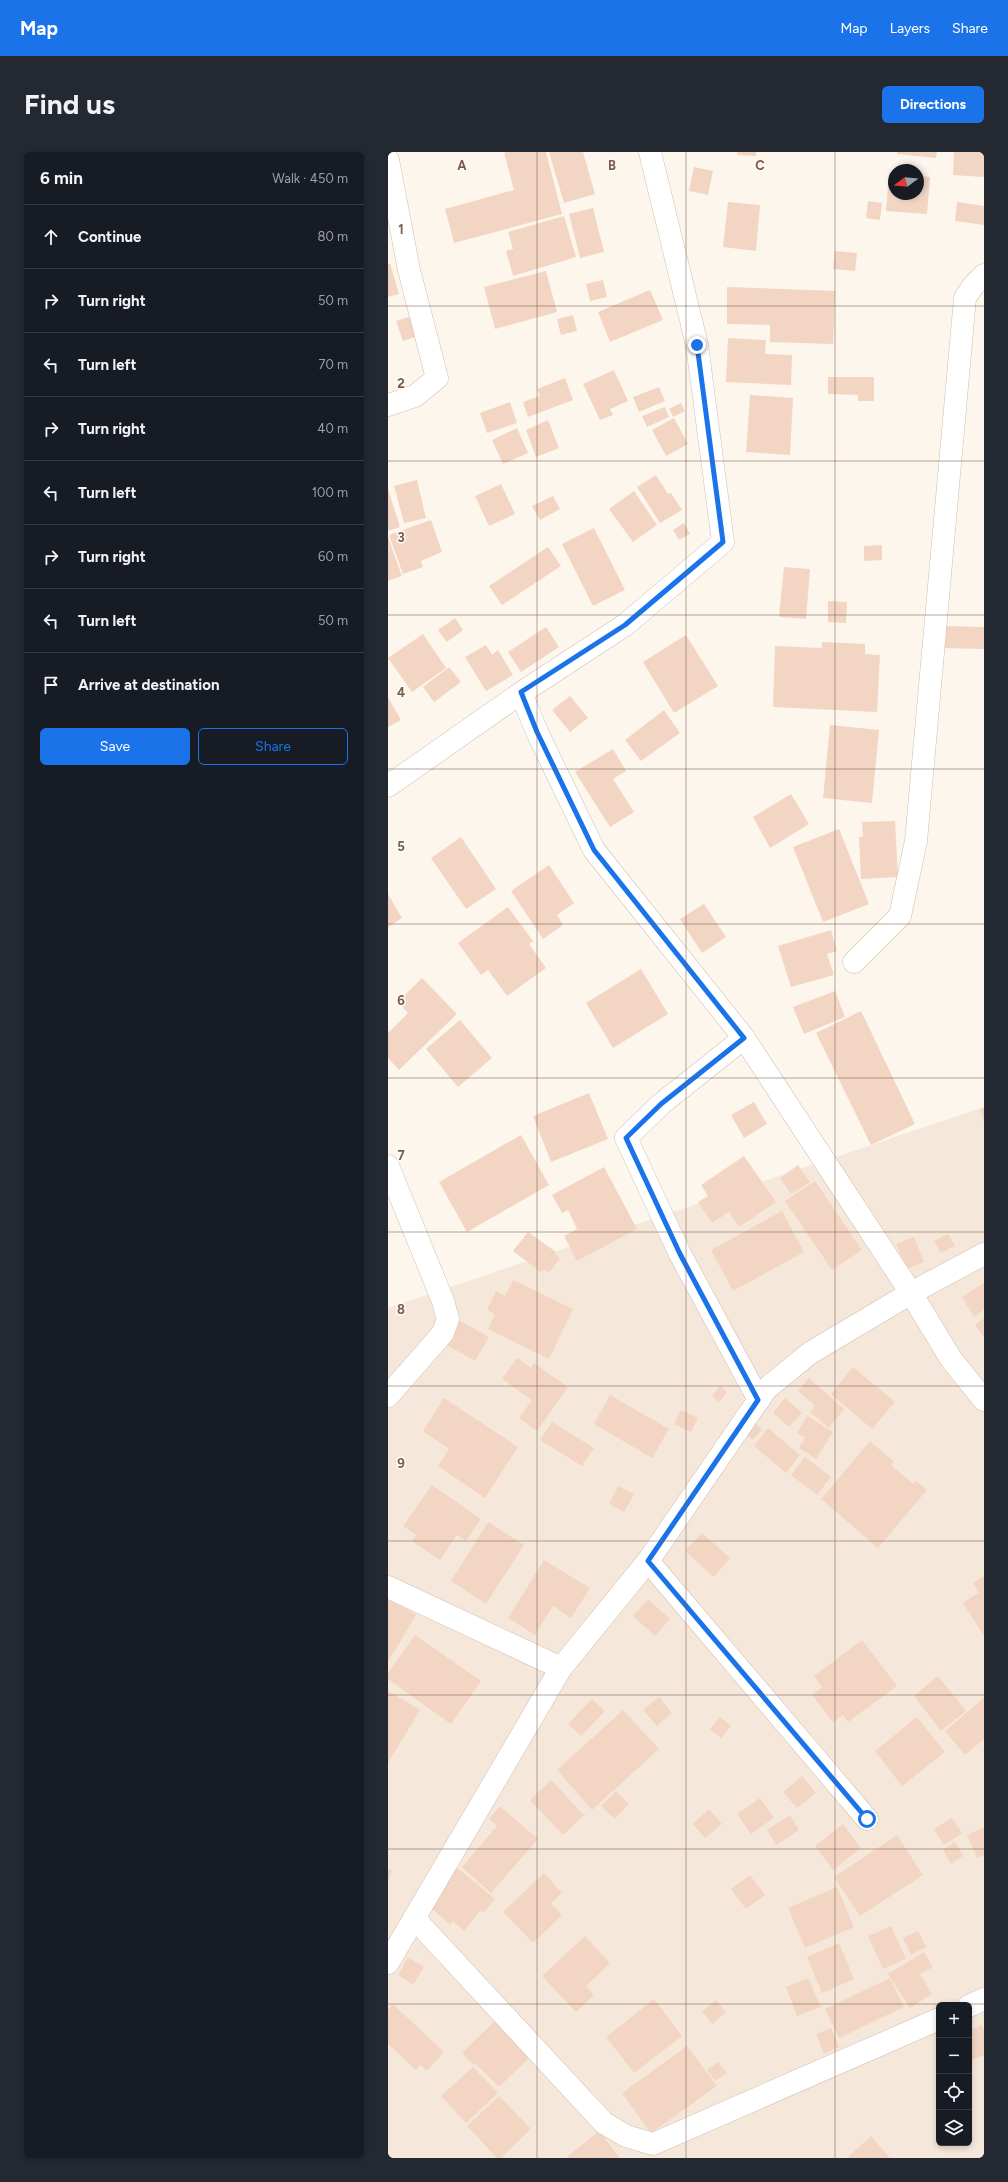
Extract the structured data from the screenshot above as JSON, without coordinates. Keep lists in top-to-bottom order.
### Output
{
  "north": "left",
  "page": {
    "header": "Map",
    "nav": ["Map", "Layers", "Share"],
    "buttons": [
      "Directions",
      ["Save", "Share"]
    ],
    "title": "Find us",
    "heading": ["6 min", "Walk · 450 m"],
    "list": [
      ["Continue", "80 m"],
      ["Turn right", "50 m"],
      ["Turn left", "70 m"],
      ["Turn right", "40 m"],
      ["Turn left", "100 m"],
      ["Turn right", "60 m"],
      ["Turn left", "50 m"],
      "Arrive at destination"
    ],
    "map_buttons": ["+", "−"]
  },
  "grid": {
    "columns": ["A", "B", "C"],
    "rows": [
      "1",
      "2",
      "3",
      "4",
      "5",
      "6",
      "7",
      "8",
      "9"
    ]
  }
}
